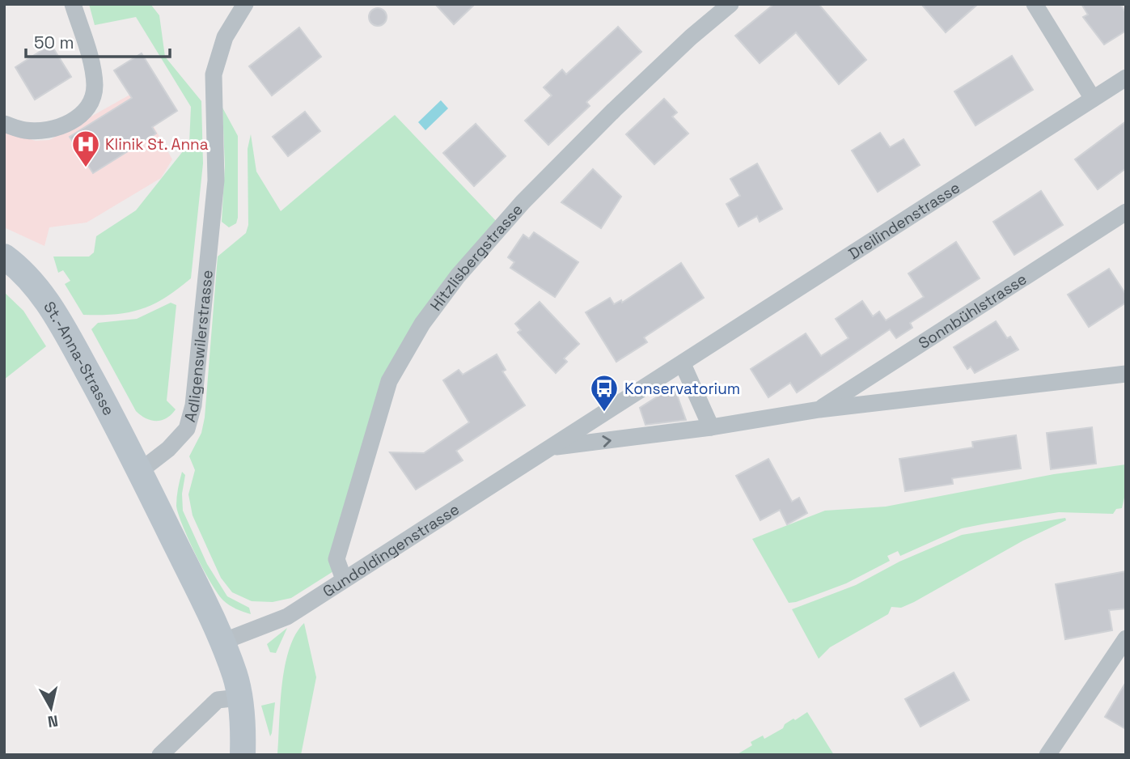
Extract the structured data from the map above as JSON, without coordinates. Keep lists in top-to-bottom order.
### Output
{
  "streets": {
    "main road": ["St.-Anna-Strasse"],
    "street": [
      "Dreilindenstrasse",
      "Hitzlisbergstrasse",
      "Sonnbühlstrasse",
      "Adligenswilerstrasse",
      "Gundoldingenstrasse"
    ]
  },
  "crossings": [
    ["Dreilindenstrasse", "Gundoldingenstrasse"],
    ["Hitzlisbergstrasse", "Gundoldingenstrasse"],
    ["Adligenswilerstrasse", "St.-Anna-Strasse"]
  ],
  "places": {
    "hospital": ["Klinik St. Anna"],
    "bus stop": ["Konservatorium"]
  },
  "scale_bar": "50 m",
  "north": "bottom"
}
